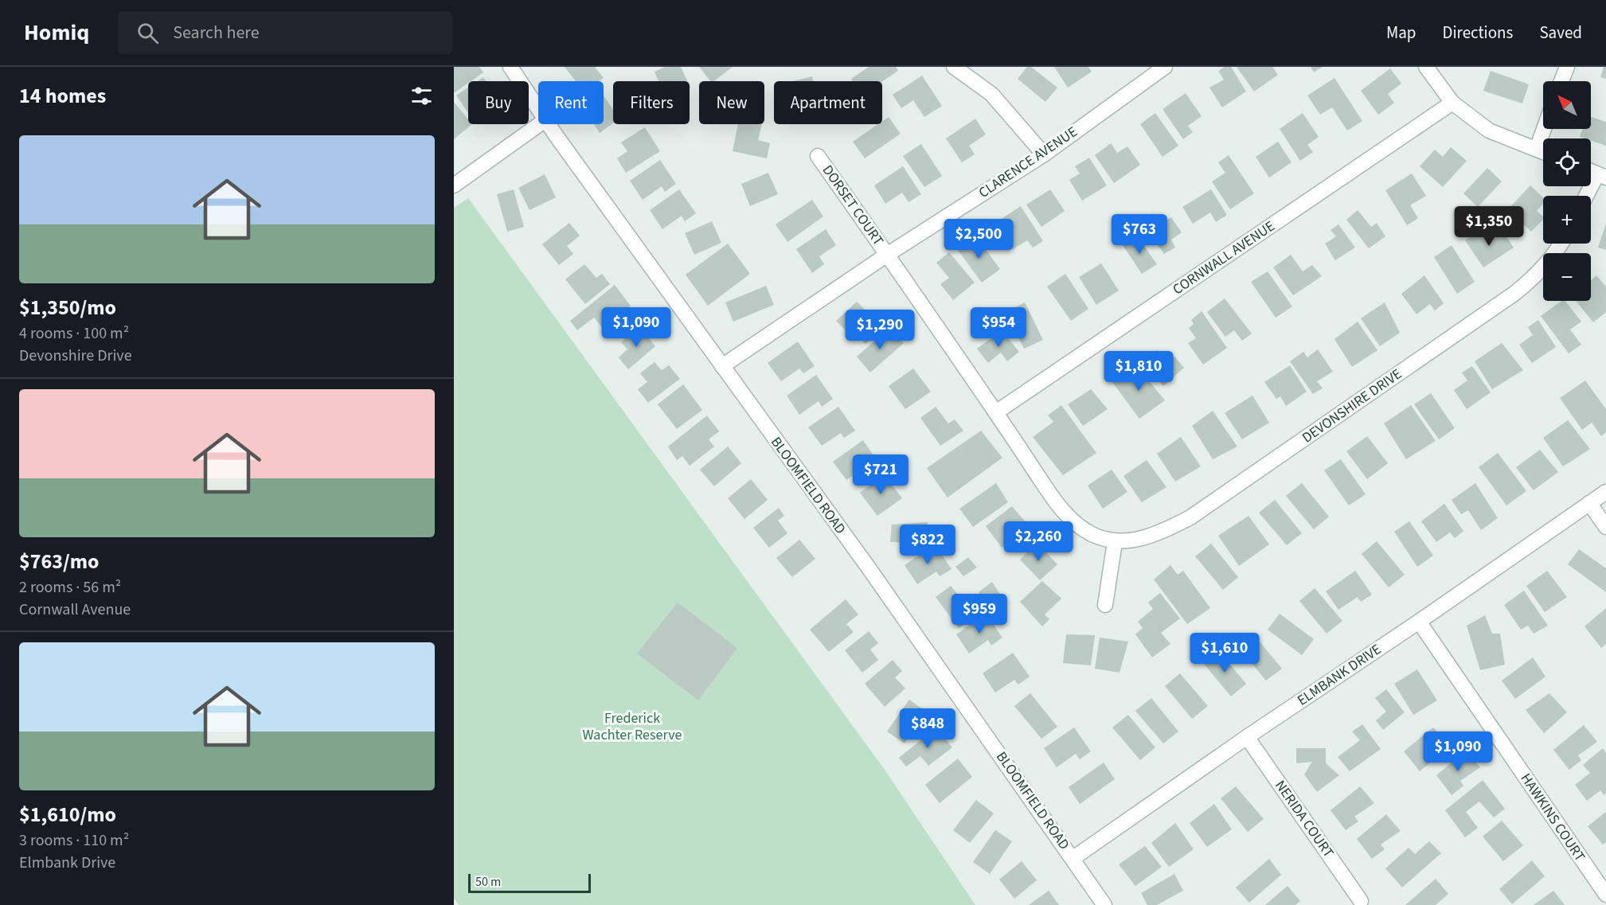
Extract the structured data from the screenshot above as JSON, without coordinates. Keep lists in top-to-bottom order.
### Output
{
  "streets": {
    "street": [
      "CLARENCE AVENUE",
      "DORSET COURT",
      "CORNWALL AVENUE",
      "DEVONSHIRE DRIVE",
      "BLOOMFIELD ROAD",
      "ELMBANK DRIVE",
      "HAWKINS COURT",
      "NERIDA COURT"
    ]
  },
  "crossings": [
    ["CLARENCE AVENUE", "DORSET COURT"],
    ["CLARENCE AVENUE", "DEVONSHIRE DRIVE"],
    ["CLARENCE AVENUE", "BLOOMFIELD ROAD"],
    ["DORSET COURT", "DEVONSHIRE DRIVE"],
    ["CORNWALL AVENUE", "DEVONSHIRE DRIVE"],
    ["BLOOMFIELD ROAD", "ELMBANK DRIVE"],
    ["ELMBANK DRIVE", "HAWKINS COURT"],
    ["ELMBANK DRIVE", "NERIDA COURT"]
  ],
  "parks": ["Frederick Wachter Reserve"],
  "scale_bar": "50 m",
  "north": "top left",
  "page": {
    "header": "Homiq",
    "search": "Search here",
    "nav": ["Map", "Directions", "Saved"],
    "heading": "14 homes",
    "map_buttons": ["+", "−"],
    "chip": [
      "Buy",
      "Rent",
      "Filters",
      "New",
      "Apartment"
    ],
    "list": [
      {
        "name": "$1,350/mo",
        "note": "4 rooms · 100 m² · Devonshire Drive"
      },
      {
        "name": "$763/mo",
        "note": "2 rooms · 56 m² · Cornwall Avenue"
      },
      {
        "name": "$1,610/mo",
        "note": "3 rooms · 110 m² · Elmbank Drive"
      }
    ],
    "price": [
      "$1,350",
      "$763",
      "$2,500",
      "$1,090",
      "$954",
      "$1,290",
      "$1,810",
      "$721",
      "$2,260",
      "$822",
      "$959",
      "$1,610",
      "$848",
      "$1,090"
    ],
    "scale": "50 m"
  }
}
